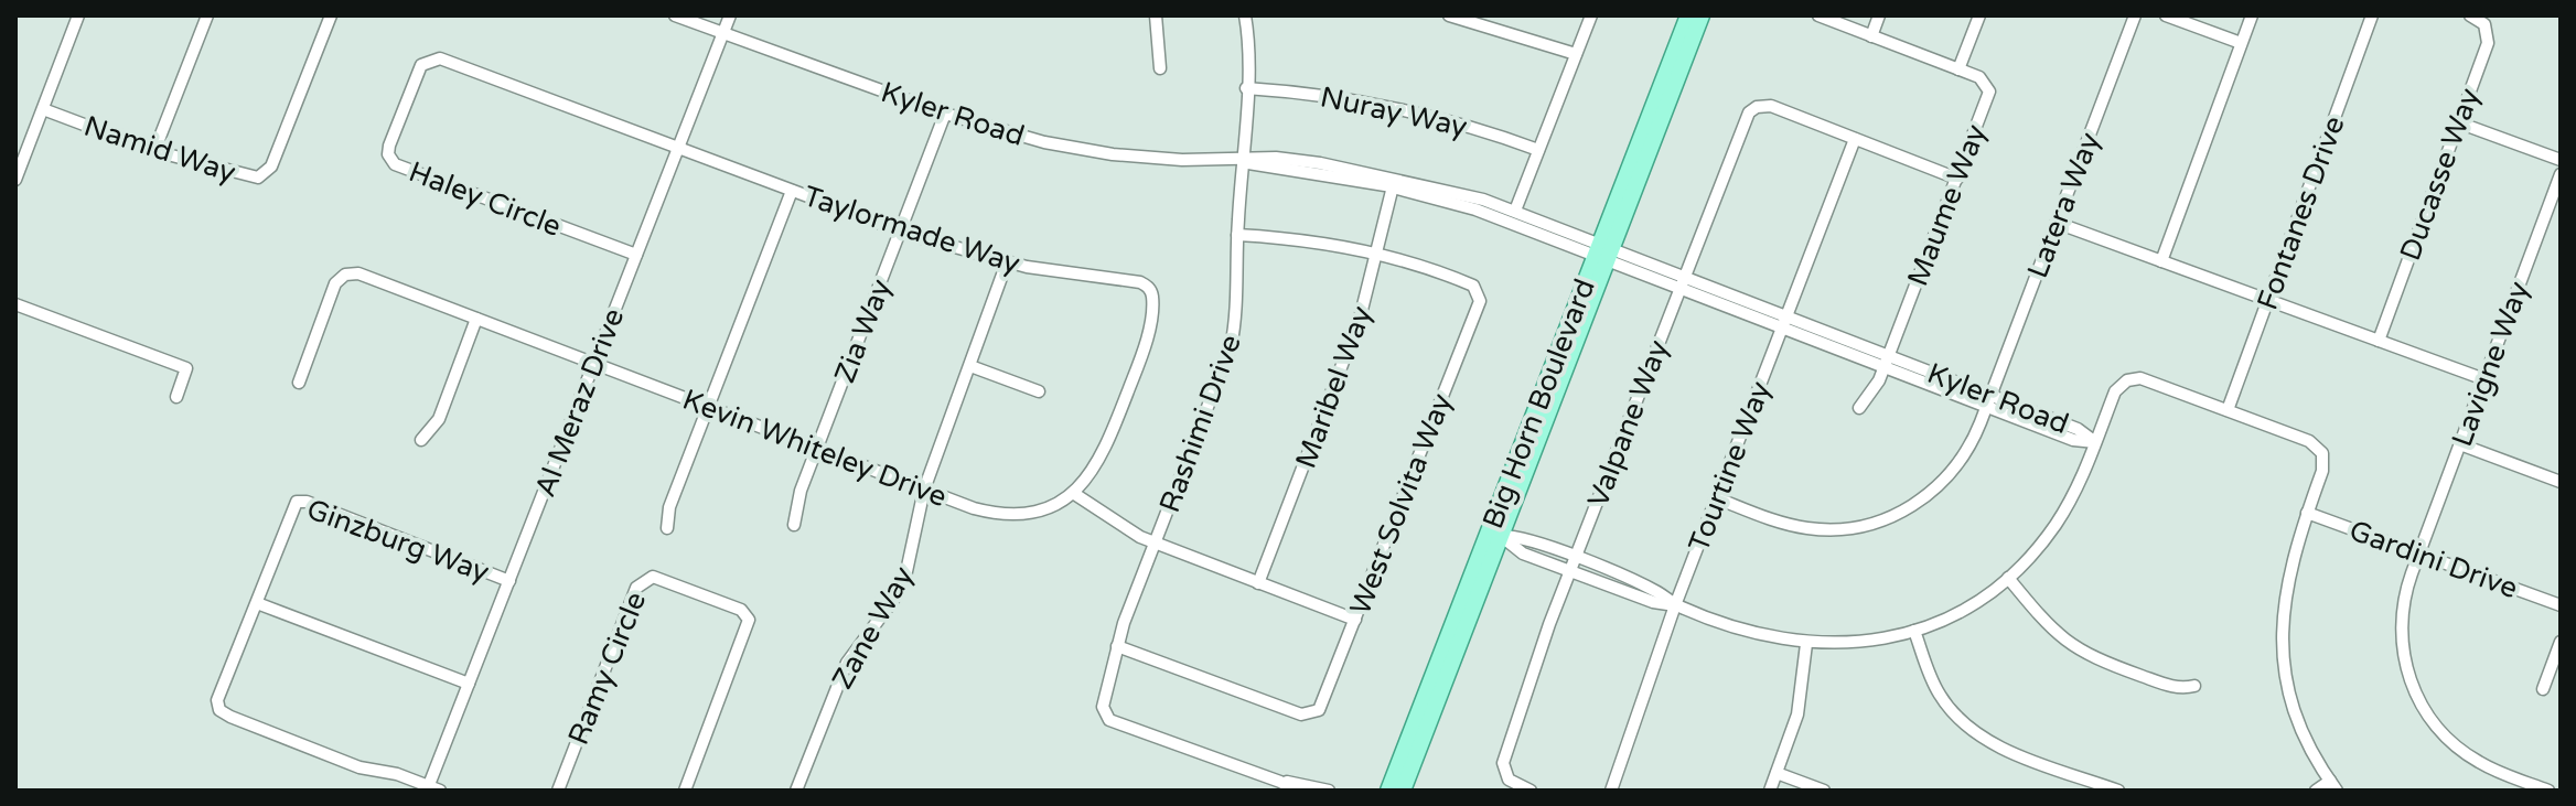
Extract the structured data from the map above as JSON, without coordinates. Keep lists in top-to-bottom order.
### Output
{
  "streets": {
    "main road": ["Big Horn Boulevard"],
    "street": [
      "Nuray Way",
      "Kyler Road",
      "Namid Way",
      "Ducasse Way",
      "Haley Circle",
      "Maume Way",
      "Latera Way",
      "Fontanes Drive",
      "Taylormade Way",
      "Zia Way",
      "Lavigne Way",
      "Maribel Way",
      "Al Meraz Drive",
      "Rashimi Drive",
      "Valpane Way",
      "Kevin Whiteley Drive",
      "Tourtine Way",
      "West Solvita Way",
      "Ginzburg Way",
      "Gardini Drive",
      "Zane Way",
      "Ramy Circle"
    ]
  },
  "crossings": [
    ["Nuray Way", "Rashimi Drive"],
    ["Kyler Road", "Maume Way"],
    ["Kyler Road", "Latera Way"],
    ["Kyler Road", "Zia Way"],
    ["Kyler Road", "Maribel Way"],
    ["Kyler Road", "Al Meraz Drive"],
    ["Kyler Road", "Big Horn Boulevard"],
    ["Kyler Road", "Rashimi Drive"],
    ["Kyler Road", "Valpane Way"],
    ["Kyler Road", "Tourtine Way"],
    ["Haley Circle", "Taylormade Way"],
    ["Haley Circle", "Al Meraz Drive"],
    ["Latera Way", "Tourtine Way"],
    ["Taylormade Way", "Zia Way"],
    ["Taylormade Way", "Al Meraz Drive"],
    ["Taylormade Way", "Kevin Whiteley Drive"],
    ["Taylormade Way", "Zane Way"],
    ["Zia Way", "Kevin Whiteley Drive"],
    ["Lavigne Way", "Gardini Drive"],
    ["Maribel Way", "West Solvita Way"],
    ["Al Meraz Drive", "Kevin Whiteley Drive"],
    ["Al Meraz Drive", "Ginzburg Way"],
    ["Rashimi Drive", "West Solvita Way"],
    ["Valpane Way", "Tourtine Way"],
    ["Kevin Whiteley Drive", "Zane Way"]
  ]
}
